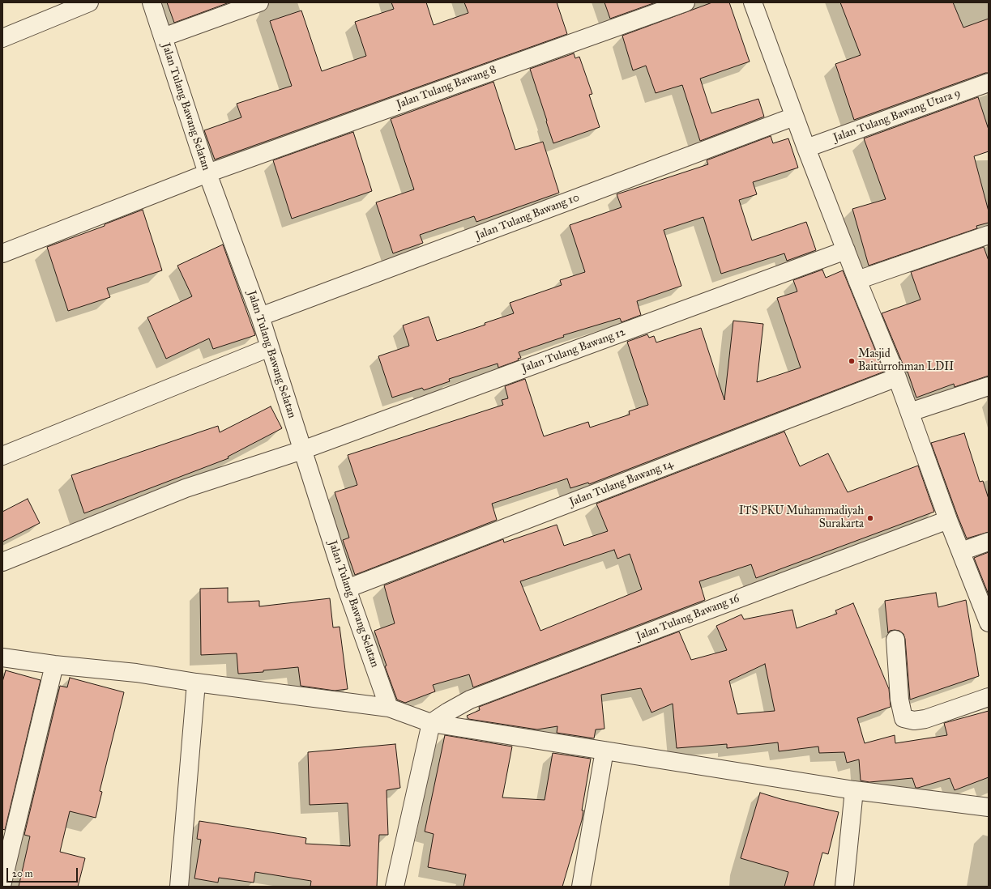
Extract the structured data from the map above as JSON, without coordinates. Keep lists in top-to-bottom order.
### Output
{
  "streets": {
    "street": [
      "Jalan Tulang Bawang 8",
      "Jalan Tulang Bawang Selatan",
      "Jalan Tulang Bawang Utara 9",
      "Jalan Tulang Bawang 10",
      "Jalan Tulang Bawang 12",
      "Jalan Tulang Bawang 14",
      "Jalan Tulang Bawang 16"
    ]
  },
  "crossings": [
    ["Jalan Tulang Bawang 8", "Jalan Tulang Bawang Selatan"],
    ["Jalan Tulang Bawang Selatan", "Jalan Tulang Bawang 10"],
    ["Jalan Tulang Bawang Selatan", "Jalan Tulang Bawang 12"],
    ["Jalan Tulang Bawang Selatan", "Jalan Tulang Bawang 14"]
  ],
  "places": ["Masjid Baiturrohman LDII", "ITS PKU Muhammadiyah Surakarta"],
  "scale_bar": "20 m"
}
